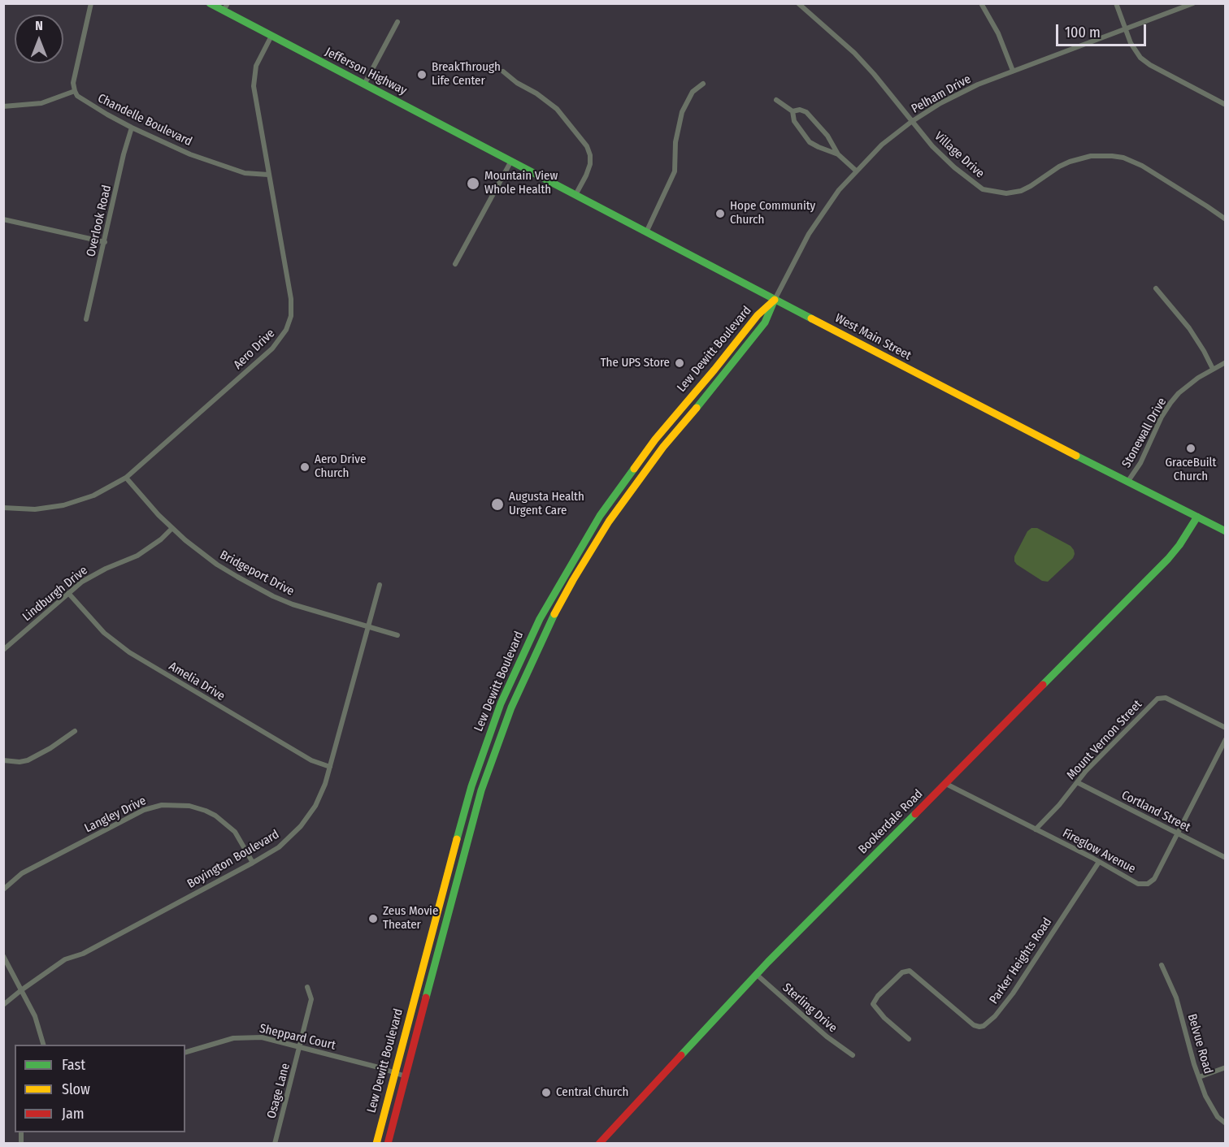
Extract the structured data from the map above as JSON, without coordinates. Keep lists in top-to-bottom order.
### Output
{
  "streets": {
    "main road": [
      "Jefferson Highway",
      "West Main Street",
      "Lew Dewitt Boulevard",
      "Bookerdale Road"
    ],
    "street": [
      "Pelham Drive",
      "Chandelle Boulevard",
      "Village Drive",
      "Overlook Road",
      "Aero Drive",
      "Stonewall Drive",
      "Bridgeport Drive",
      "Lindburgh Drive",
      "Amelia Drive",
      "Mount Vernon Street",
      "Cortland Street",
      "Langley Drive",
      "Fireglow Avenue",
      "Boyington Boulevard",
      "Parker Heights Road",
      "Sterling Drive",
      "Sheppard Court",
      "Belvue Road",
      "Osage Lane"
    ]
  },
  "crossings": [
    ["Jefferson Highway", "West Main Street"],
    ["Jefferson Highway", "Aero Drive"],
    ["Pelham Drive", "Village Drive"],
    ["Pelham Drive", "West Main Street"],
    ["Pelham Drive", "Lew Dewitt Boulevard"],
    ["Chandelle Boulevard", "Overlook Road"],
    ["Chandelle Boulevard", "Aero Drive"],
    ["West Main Street", "Lew Dewitt Boulevard"],
    ["West Main Street", "Stonewall Drive"],
    ["West Main Street", "Bookerdale Road"],
    ["Lew Dewitt Boulevard", "Sheppard Court"],
    ["Bridgeport Drive", "Lindburgh Drive"],
    ["Bridgeport Drive", "Boyington Boulevard"],
    ["Lindburgh Drive", "Amelia Drive"],
    ["Amelia Drive", "Boyington Boulevard"],
    ["Mount Vernon Street", "Cortland Street"],
    ["Mount Vernon Street", "Fireglow Avenue"],
    ["Cortland Street", "Fireglow Avenue"],
    ["Langley Drive", "Boyington Boulevard"],
    ["Bookerdale Road", "Fireglow Avenue"],
    ["Bookerdale Road", "Sterling Drive"],
    ["Fireglow Avenue", "Parker Heights Road"],
    ["Sheppard Court", "Osage Lane"]
  ],
  "places": [
    "BreakThrough Life Center",
    "Mountain View Whole Health",
    "Hope Community Church",
    "The UPS Store",
    "GraceBuilt Church",
    "Aero Drive Church",
    "Augusta Health Urgent Care",
    "Zeus Movie Theater",
    "Central Church"
  ],
  "legend": ["Fast", "Slow", "Jam"],
  "scale_bar": "100 m",
  "north": "top"
}
